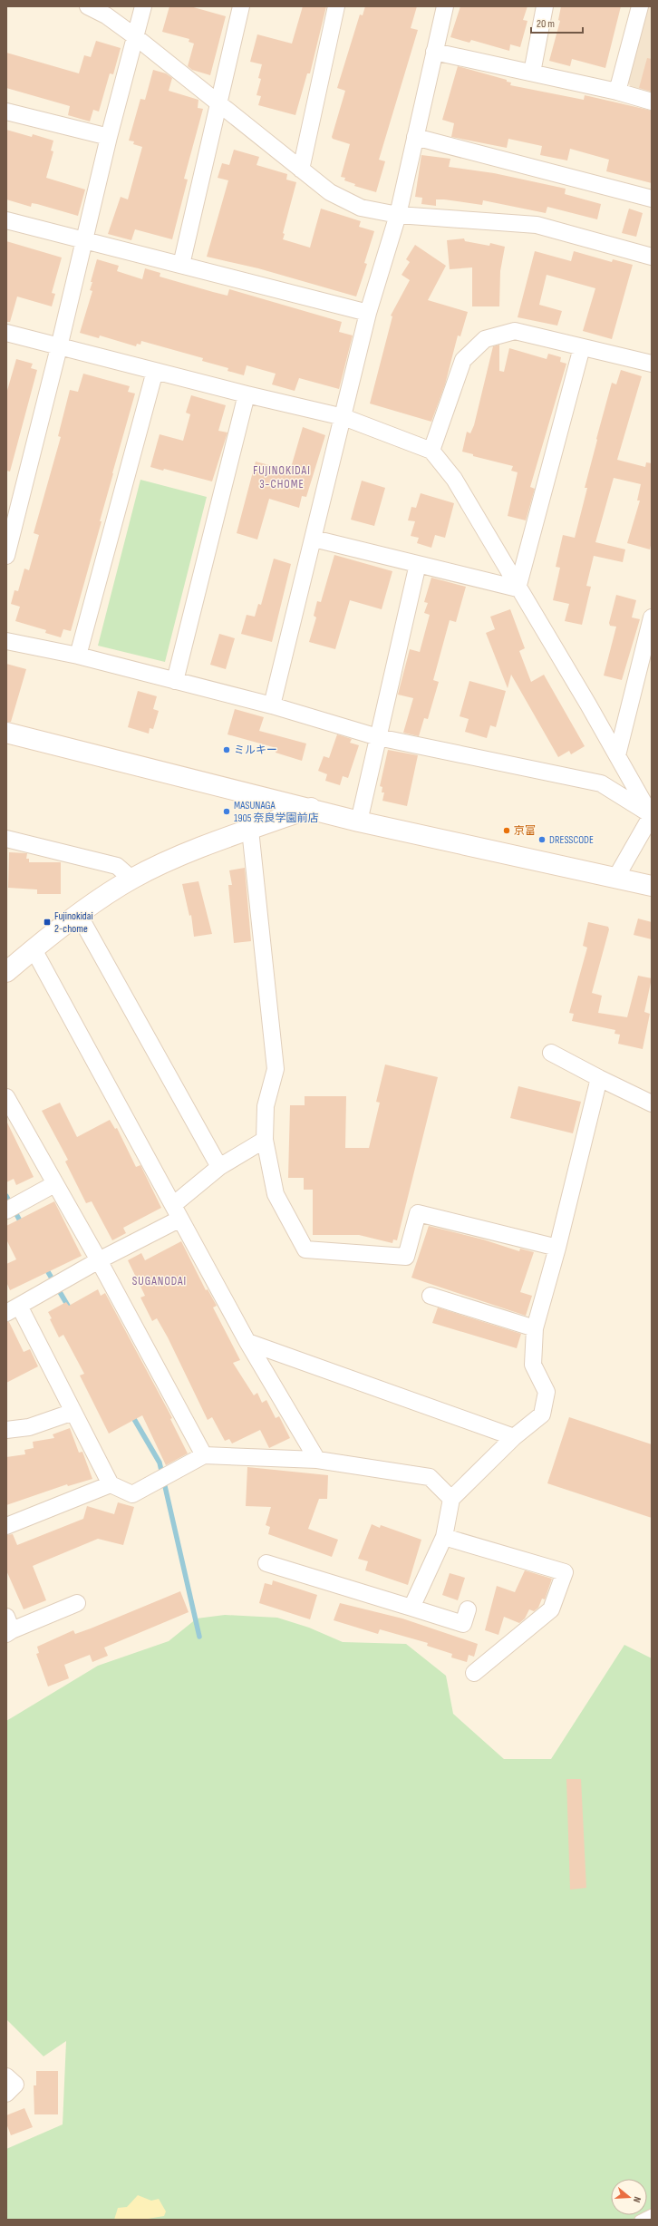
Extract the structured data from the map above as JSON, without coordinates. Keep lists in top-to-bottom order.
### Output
{
  "districts": ["FUJINOKIDAI 3-CHOME", "SUGANODAI"],
  "places": {
    "other": [
      "ミルキー",
      "MASUNAGA 1905 奈良学園前店",
      "京富",
      "DRESSCODE"
    ],
    "transit": ["Fujinokidai 2-chome"]
  },
  "scale_bar": "20 m",
  "north": "right"
}
